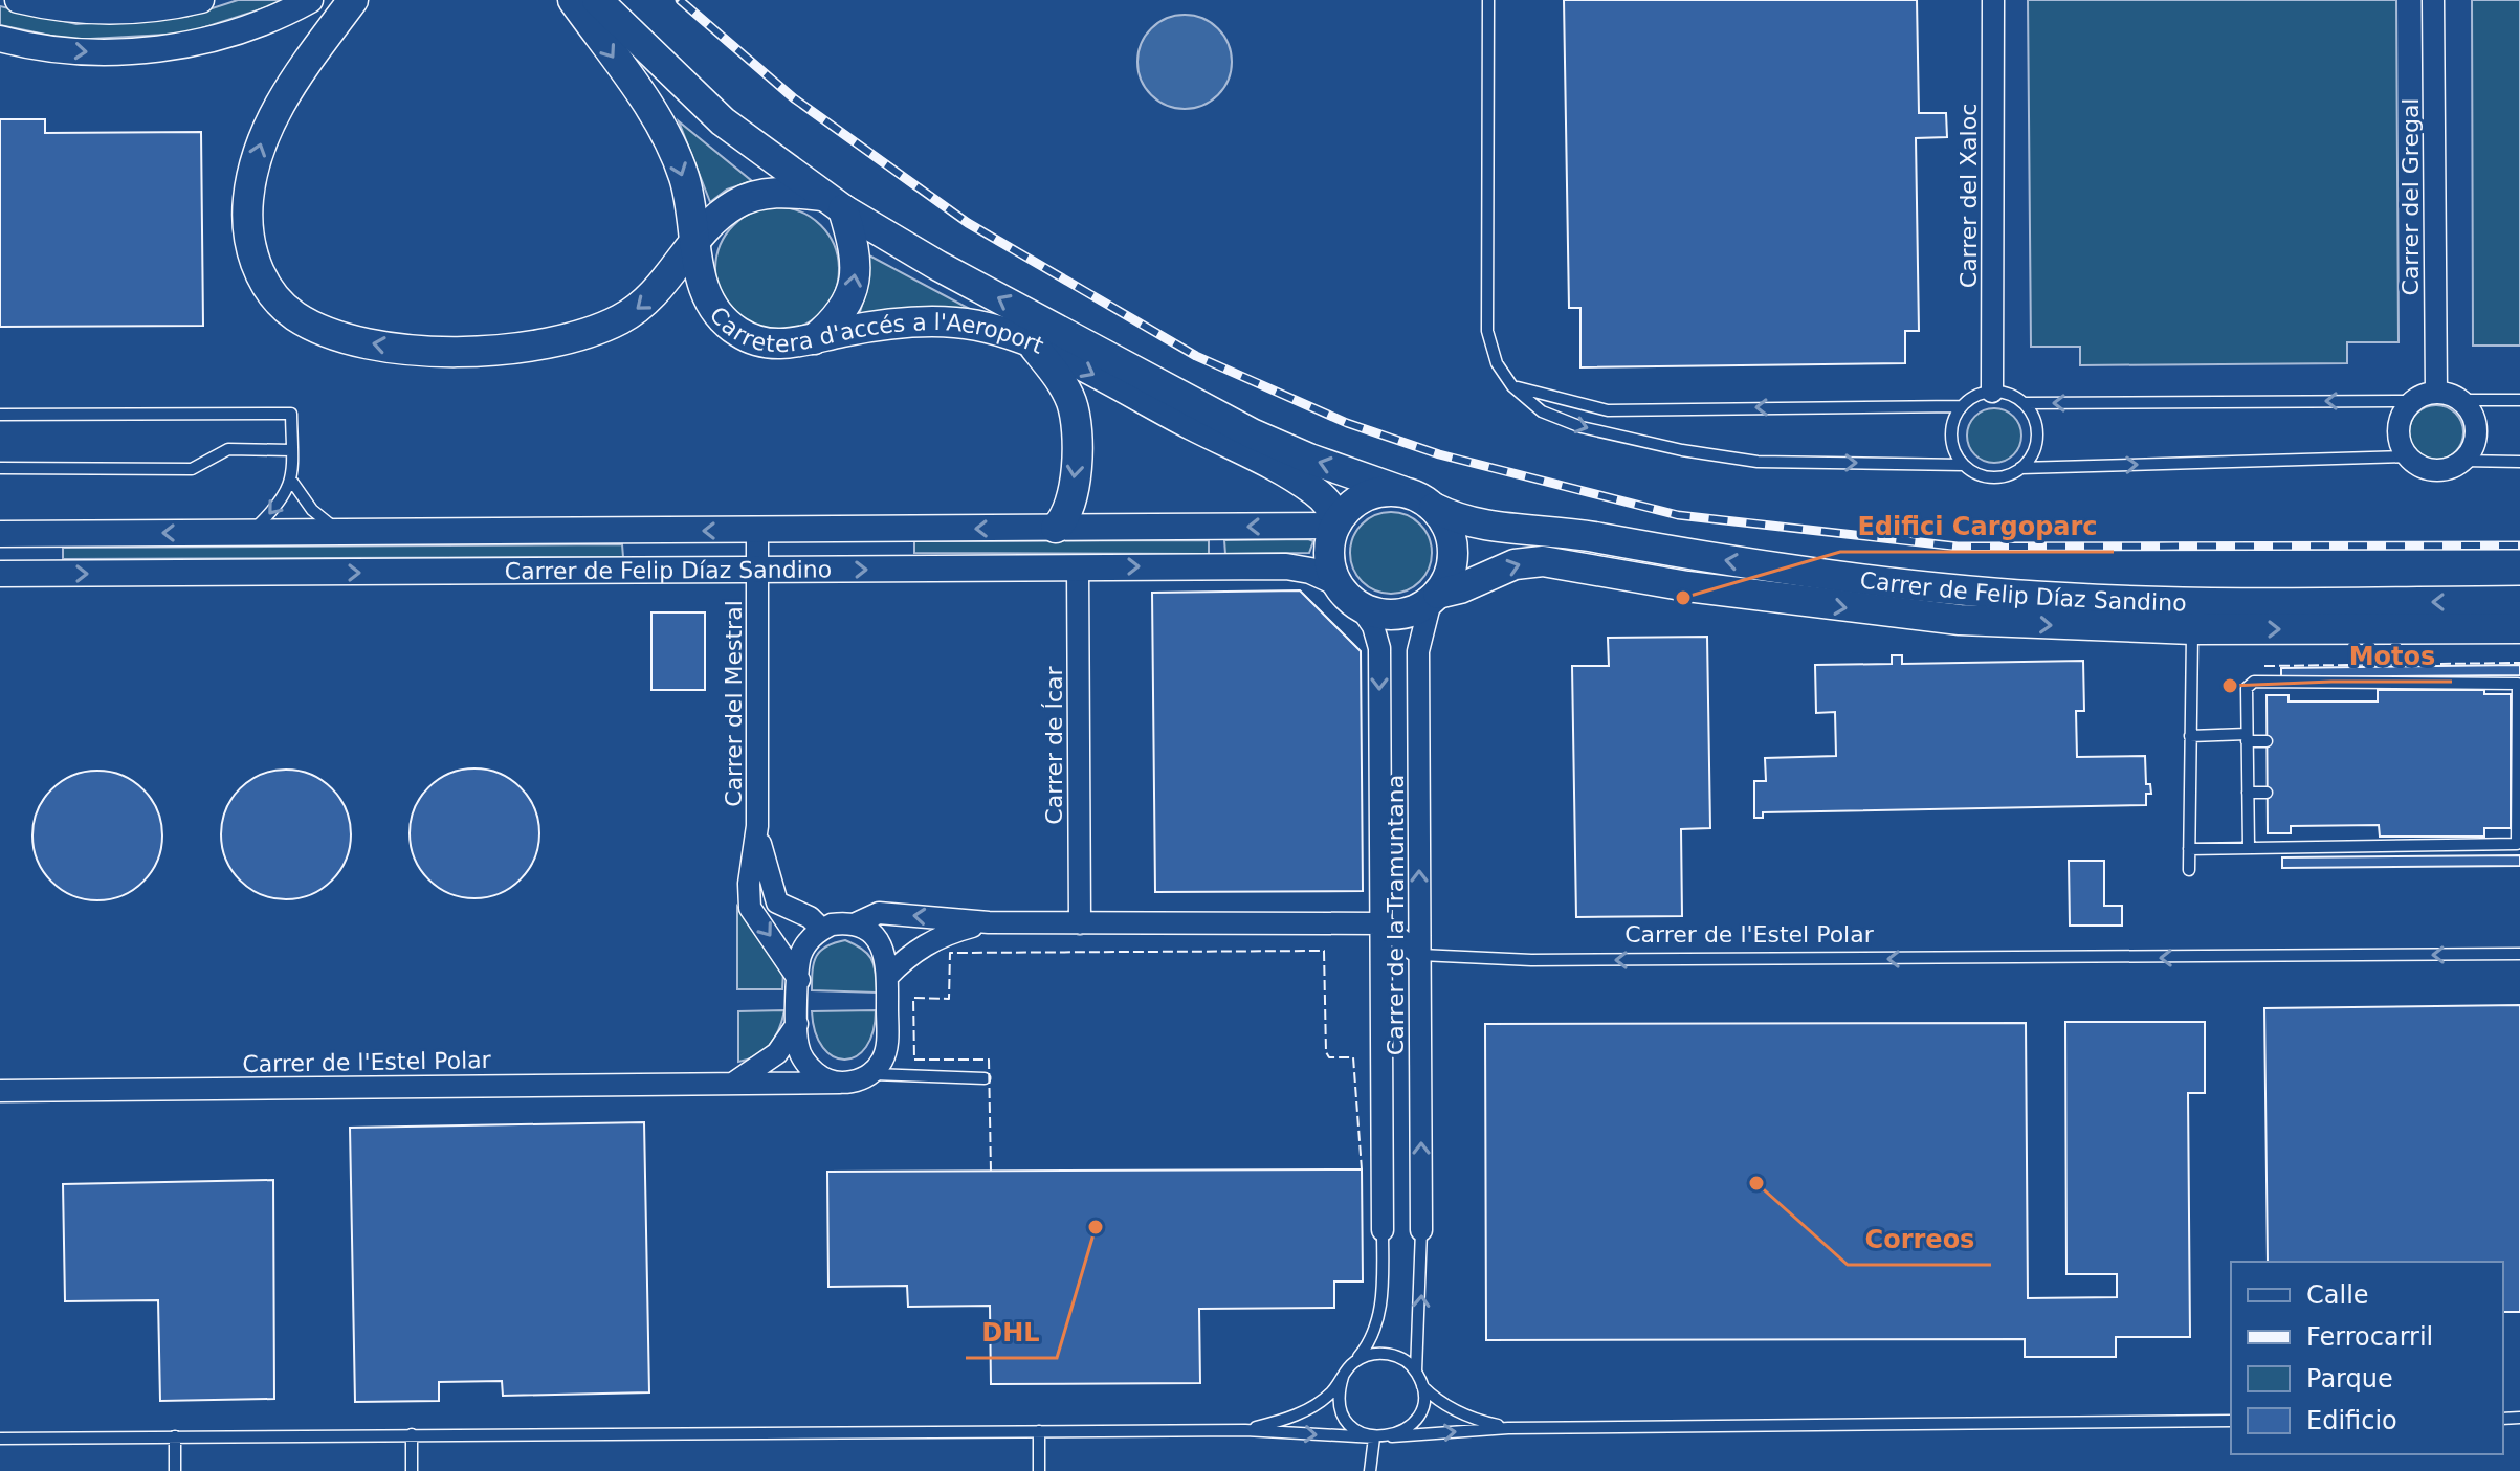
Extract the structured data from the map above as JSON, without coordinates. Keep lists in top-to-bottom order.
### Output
{
  "streets": {
    "main road": ["Carretera d'accés a l'Aeroport", "Carrer de Felip Díaz Sandino"],
    "street": [
      "Carrer del Xaloc",
      "Carrer del Gregal",
      "Carrer del Mestral",
      "Carrer de Ícar",
      "Carrer de la Tramuntana",
      "Carrer de l'Estel Polar"
    ]
  },
  "crossings": [
    ["Carretera d'accés a l'Aeroport", "Carrer de Felip Díaz Sandino"],
    ["Carretera d'accés a l'Aeroport", "Carrer de la Tramuntana"],
    ["Carrer de Felip Díaz Sandino", "Carrer del Mestral"],
    ["Carrer de Felip Díaz Sandino", "Carrer de Ícar"],
    ["Carrer de Felip Díaz Sandino", "Carrer de la Tramuntana"],
    ["Carrer del Mestral", "Carrer de l'Estel Polar"],
    ["Carrer de la Tramuntana", "Carrer de l'Estel Polar"]
  ],
  "one_way": ["Carrer de l'Estel Polar"],
  "places": [
    "Edifici Cargoparc",
    "Motos",
    "Correos",
    "DHL"
  ],
  "legend": [
    "Calle",
    "Ferrocarril",
    "Parque",
    "Edificio"
  ]
}
